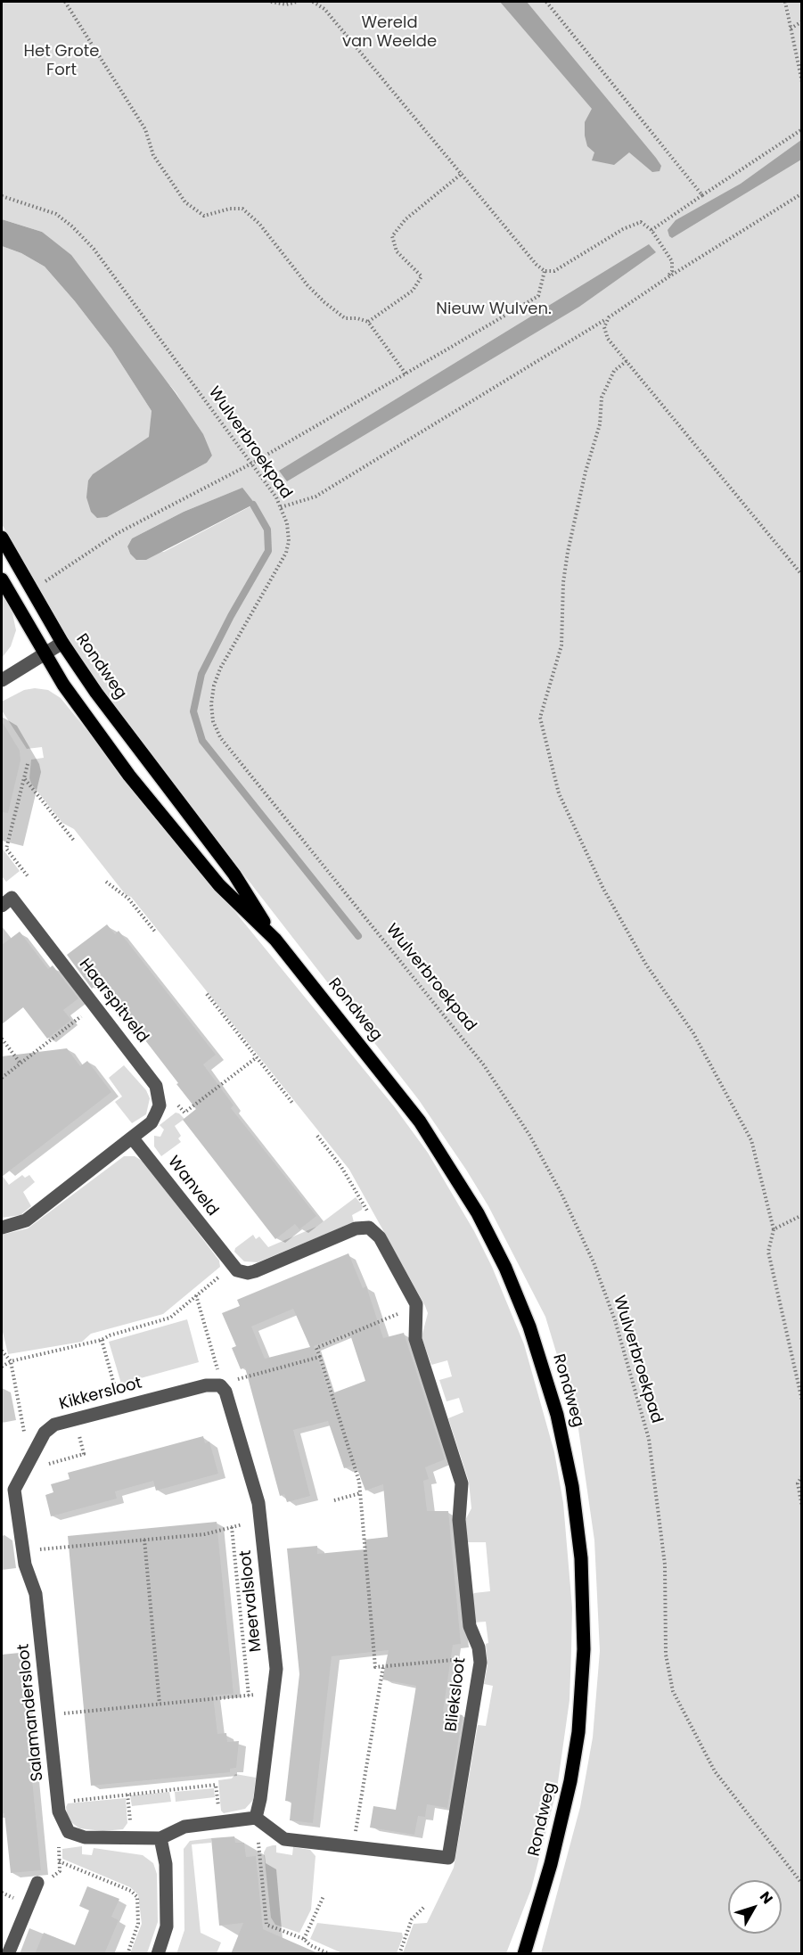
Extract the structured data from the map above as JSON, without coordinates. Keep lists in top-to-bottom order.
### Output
{
  "streets": {
    "main road": ["Rondweg"],
    "street": [
      "Haarspitveld",
      "Wanveld",
      "Kikkersloot",
      "Meervalsloot",
      "Blieksloot",
      "Salamandersloot"
    ],
    "path": ["Wulverbroekpad"]
  },
  "crossings": [
    ["Kikkersloot", "Meervalsloot"],
    ["Kikkersloot", "Salamandersloot"],
    ["Meervalsloot", "Blieksloot"]
  ],
  "parks": ["Wereld van Weelde", "Het Grote Fort", "Nieuw Wulven."],
  "north": "top right"
}
